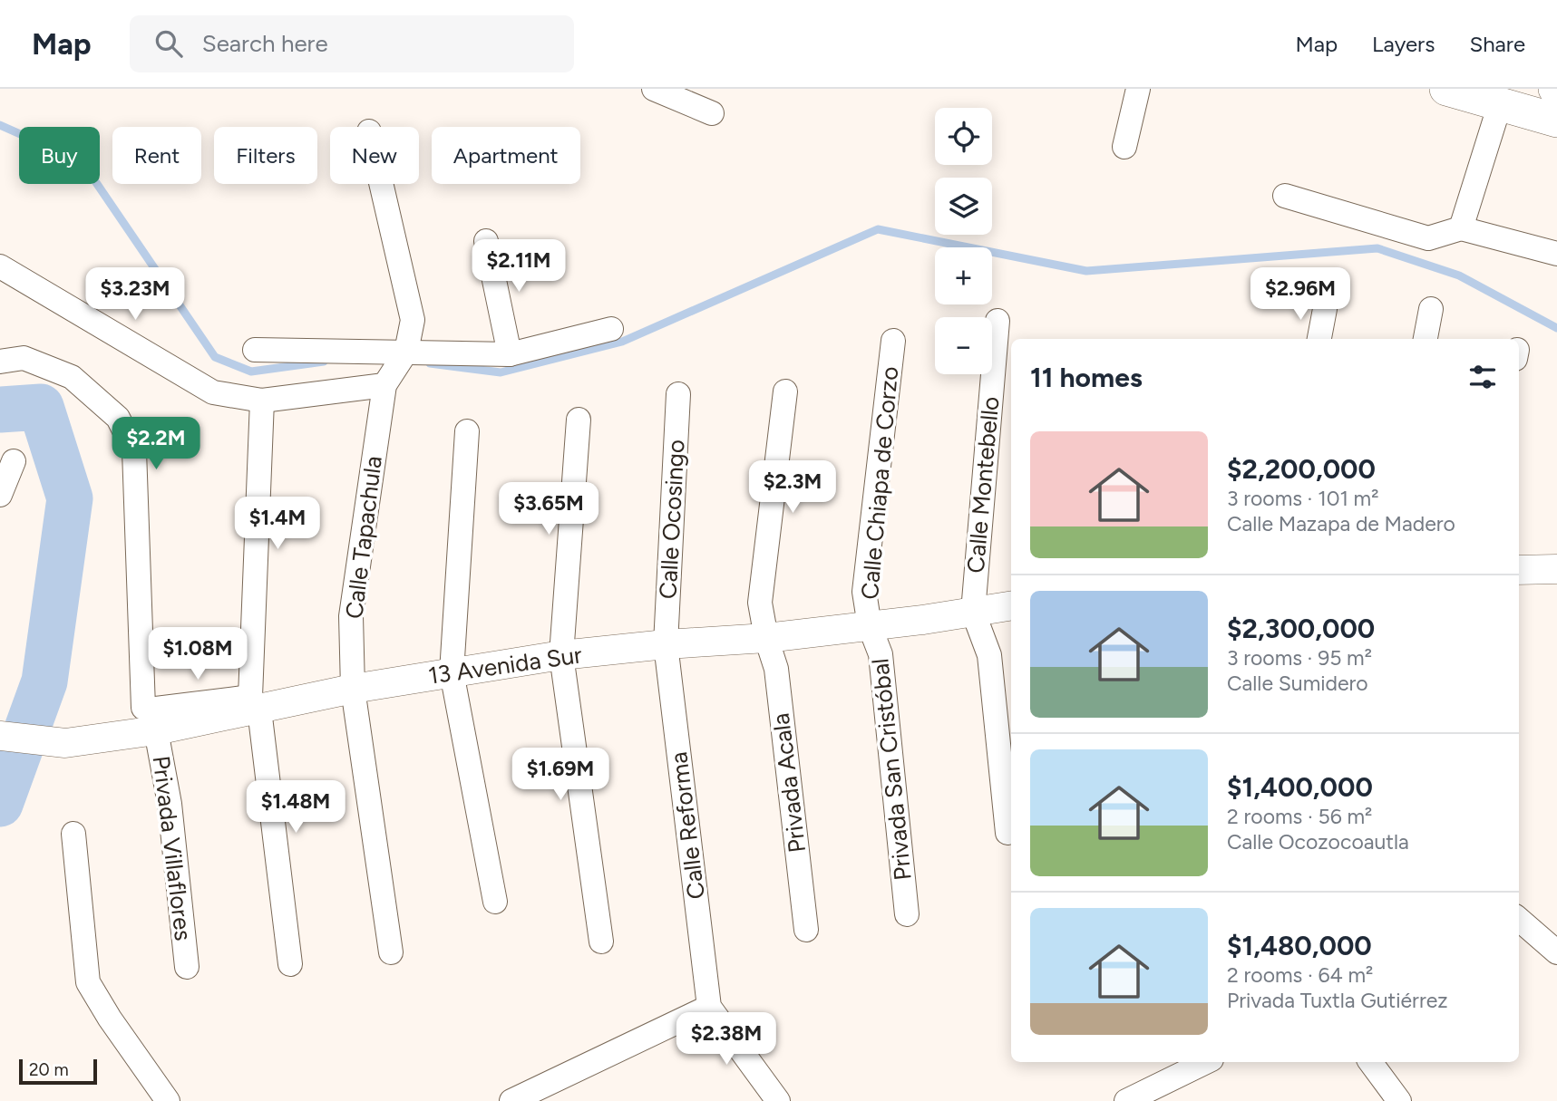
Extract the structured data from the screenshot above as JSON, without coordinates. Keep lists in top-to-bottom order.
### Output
{
  "streets": {
    "street": [
      "Calle Chiapa de Corzo",
      "Calle Montebello",
      "Calle Ocosingo",
      "Calle Tapachula",
      "13 Avenida Sur",
      "Privada San Cristóbal",
      "Privada Acala",
      "Calle Reforma",
      "Privada Villaflores"
    ]
  },
  "crossings": [
    ["Calle Chiapa de Corzo", "13 Avenida Sur"],
    ["Calle Chiapa de Corzo", "Privada San Cristóbal"],
    ["Calle Montebello", "13 Avenida Sur"],
    ["Calle Ocosingo", "13 Avenida Sur"],
    ["Calle Ocosingo", "Calle Reforma"],
    ["Calle Tapachula", "13 Avenida Sur"],
    ["13 Avenida Sur", "Privada San Cristóbal"],
    ["13 Avenida Sur", "Privada Acala"],
    ["13 Avenida Sur", "Calle Reforma"],
    ["13 Avenida Sur", "Privada Villaflores"]
  ],
  "scale_bar": "20 m",
  "page": {
    "header": "Map",
    "search": "Search here",
    "nav": ["Map", "Layers", "Share"],
    "map_buttons": ["+", "−"],
    "chip": [
      "Buy",
      "Rent",
      "Filters",
      "New",
      "Apartment"
    ],
    "price": [
      "$2.11M",
      "$3.23M",
      "$2.96M",
      "$2.2M",
      "$2.3M",
      "$3.65M",
      "$1.4M",
      "$1.08M",
      "$1.69M",
      "$1.48M",
      "$2.38M"
    ],
    "heading": "11 homes",
    "list": [
      {
        "name": "$2,200,000",
        "note": "3 rooms · 101 m² · Calle Mazapa de Madero"
      },
      {
        "name": "$2,300,000",
        "note": "3 rooms · 95 m² · Calle Sumidero"
      },
      {
        "name": "$1,400,000",
        "note": "2 rooms · 56 m² · Calle Ocozocoautla"
      },
      {
        "name": "$1,480,000",
        "note": "2 rooms · 64 m² · Privada Tuxtla Gutiérrez"
      }
    ],
    "scale": "20 m"
  }
}
